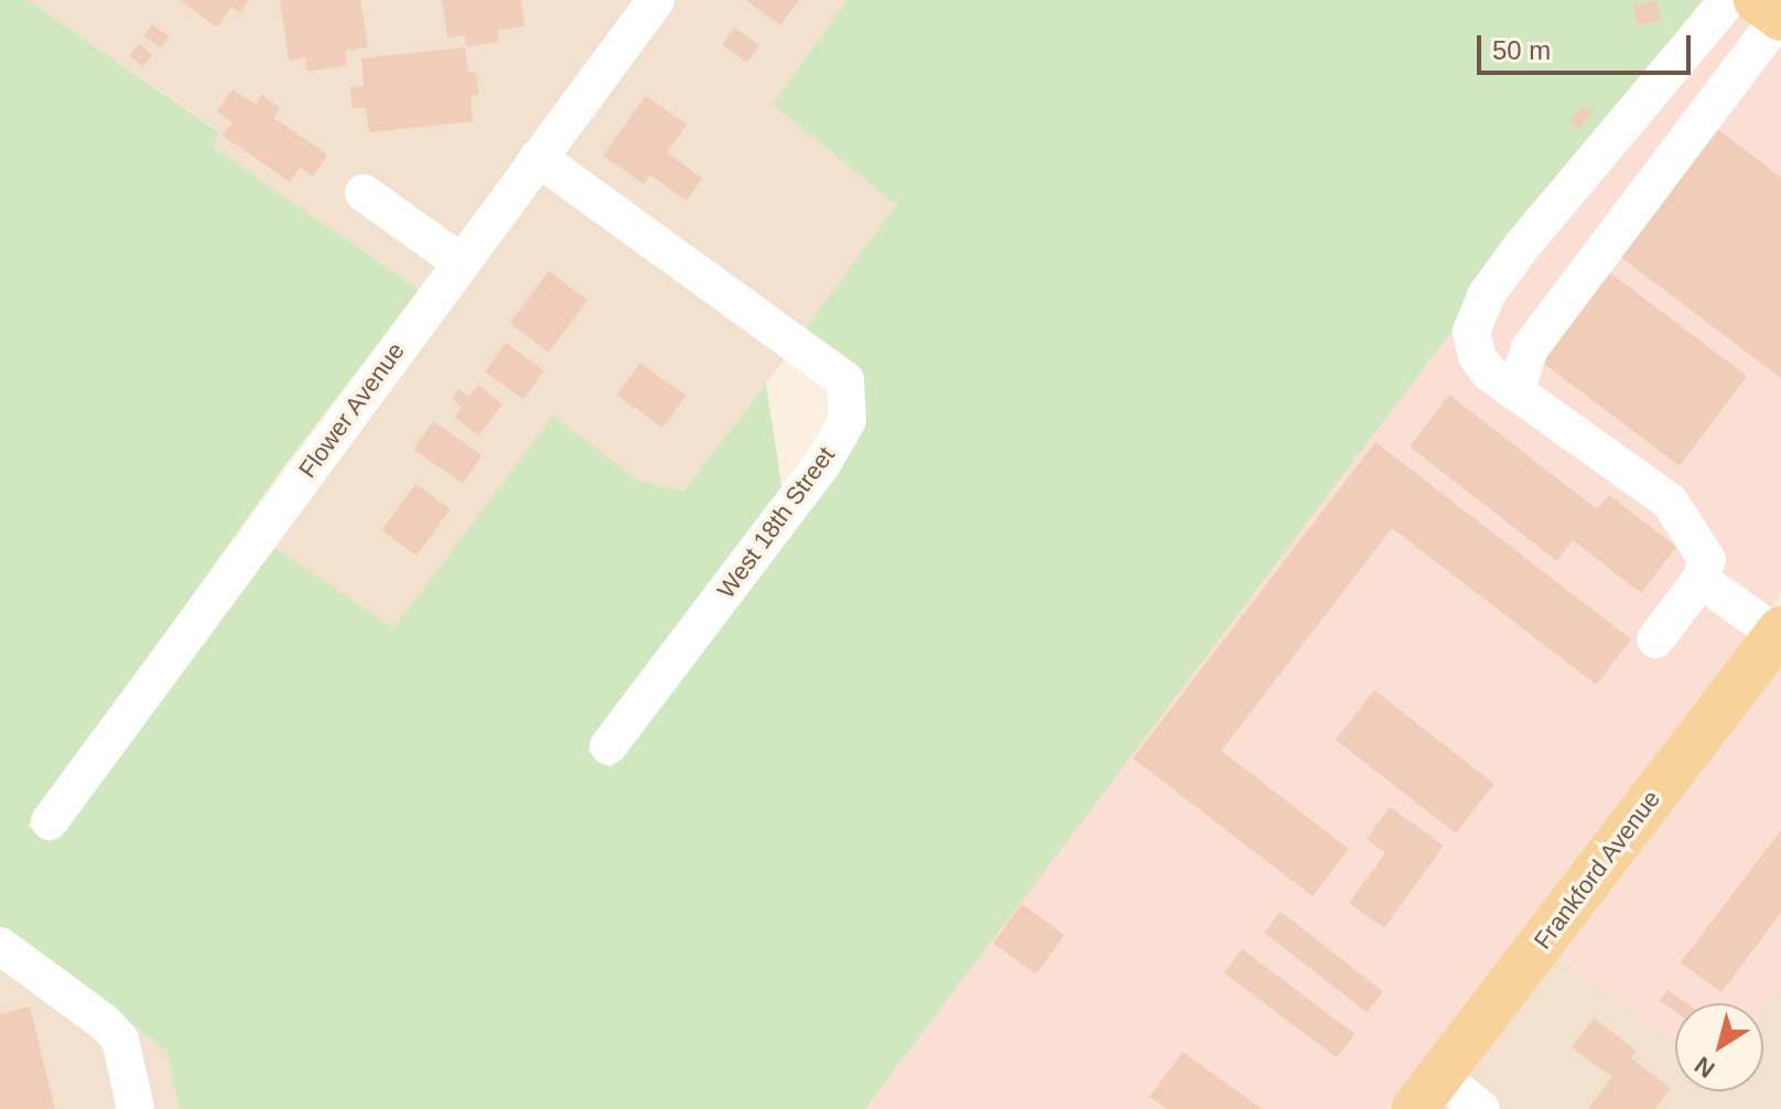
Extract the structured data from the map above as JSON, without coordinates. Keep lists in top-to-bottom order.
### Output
{
  "streets": {
    "main road": ["Frankford Avenue"],
    "street": ["Flower Avenue", "West 18th Street"]
  },
  "crossings": [
    ["Flower Avenue", "West 18th Street"]
  ],
  "scale_bar": "50 m",
  "north": "bottom left"
}
